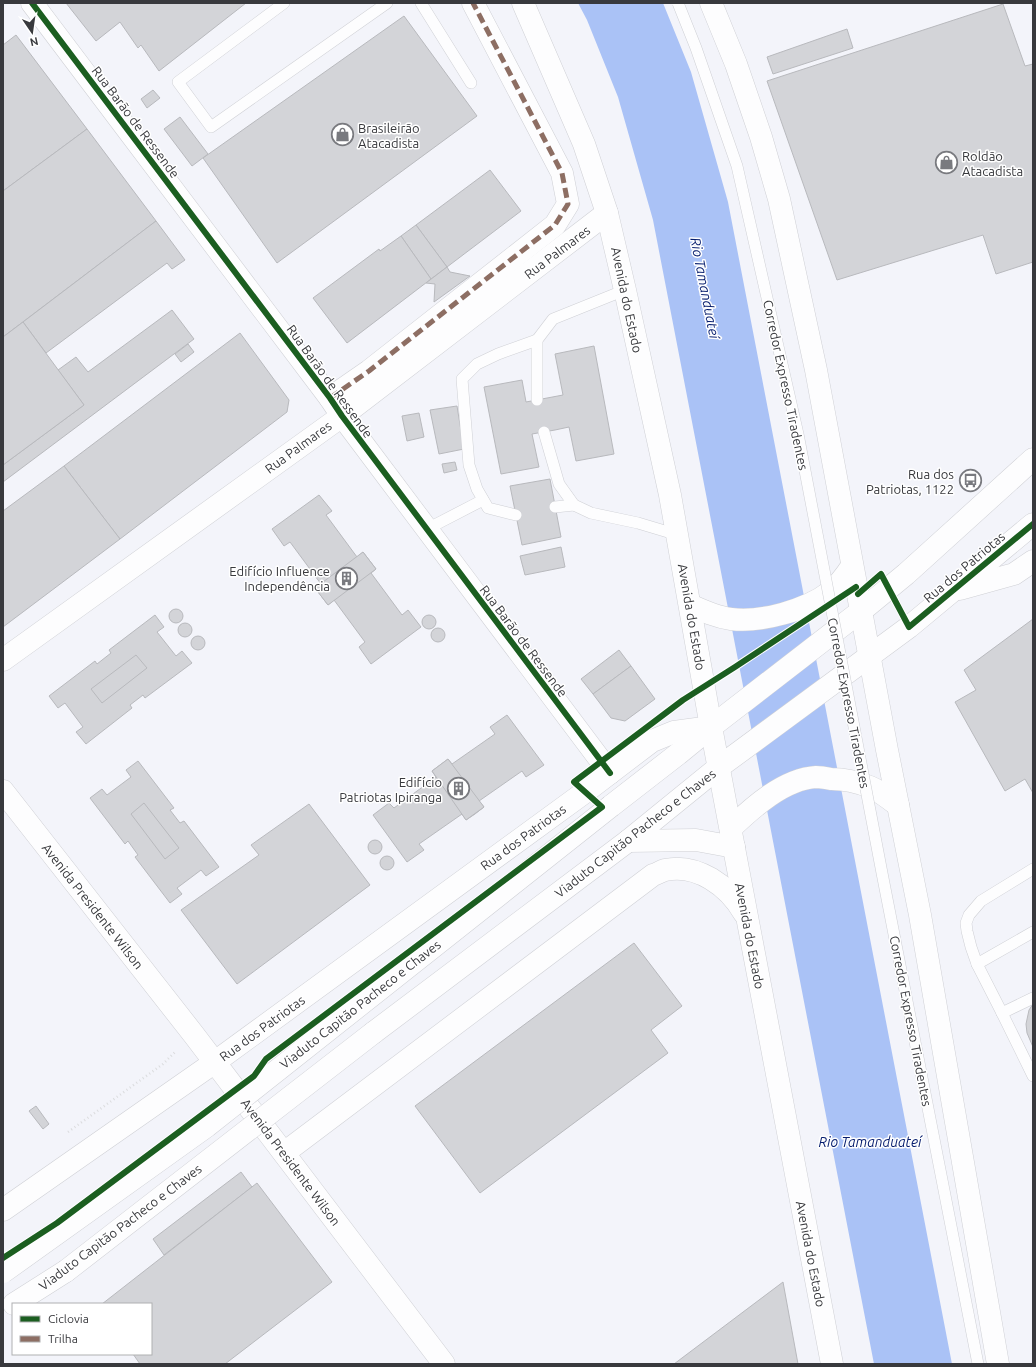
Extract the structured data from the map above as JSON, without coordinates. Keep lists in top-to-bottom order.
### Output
{
  "streets": {
    "main road": [
      "Rua Barão de Ressende",
      "Rua Palmares",
      "Avenida do Estado",
      "Rua dos Patriotas",
      "Viaduto Capitão Pacheco e Chaves",
      "Avenida Presidente Wilson"
    ],
    "lane": ["Corredor Expresso Tiradentes"]
  },
  "crossings": [
    ["Rua Barão de Ressende", "Rua Palmares"],
    ["Rua Barão de Ressende", "Rua dos Patriotas"],
    ["Rua Palmares", "Avenida do Estado"],
    ["Avenida do Estado", "Rua dos Patriotas"],
    ["Avenida do Estado", "Viaduto Capitão Pacheco e Chaves"],
    ["Rua dos Patriotas", "Viaduto Capitão Pacheco e Chaves"],
    ["Rua dos Patriotas", "Avenida Presidente Wilson"]
  ],
  "water": ["Rio Tamanduateí"],
  "places": {
    "shop": ["Brasileirão Atacadista", "Roldão Atacadista"],
    "bus stop": ["Rua dos Patriotas, 1122"],
    "building": ["Edifício Influence Independência", "Edifício Patriotas Ipiranga"]
  },
  "legend": ["Ciclovia", "Trilha"],
  "north": "bottom"
}
